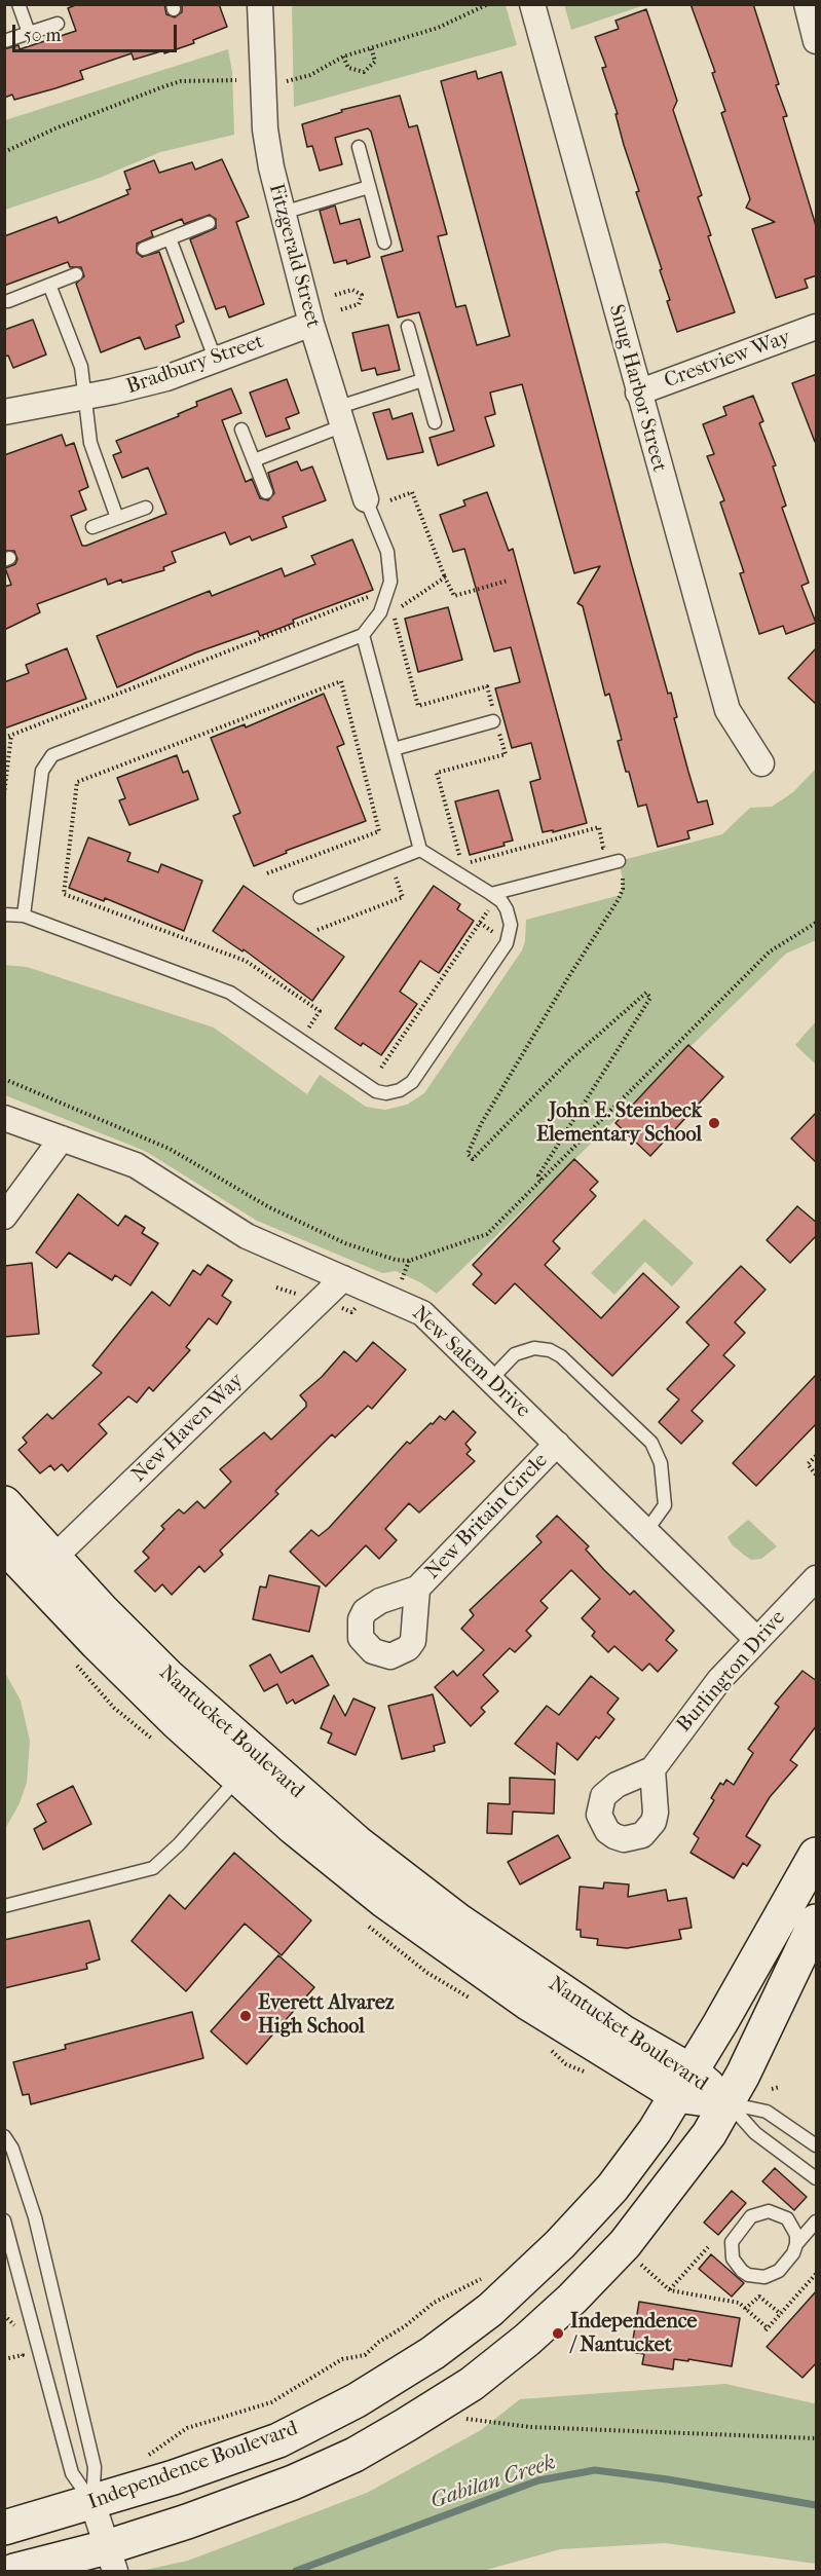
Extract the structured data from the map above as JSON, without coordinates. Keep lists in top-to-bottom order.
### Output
{
  "streets": {
    "street": [
      "Fitzgerald Street",
      "Crestview Way",
      "Bradbury Street",
      "Snug Harbor Street",
      "New Salem Drive",
      "New Haven Way",
      "New Britain Circle",
      "Burlington Drive",
      "Nantucket Boulevard",
      "Independence Boulevard"
    ]
  },
  "crossings": [
    ["Fitzgerald Street", "Bradbury Street"],
    ["Crestview Way", "Snug Harbor Street"],
    ["New Salem Drive", "New Haven Way"],
    ["New Salem Drive", "New Britain Circle"],
    ["New Salem Drive", "Burlington Drive"],
    ["New Haven Way", "Nantucket Boulevard"],
    ["Nantucket Boulevard", "Independence Boulevard"]
  ],
  "water": ["Gabilan Creek"],
  "places": ["John E. Steinbeck Elementary School", "Everett Alvarez High School", "Independence / Nantucket"],
  "scale_bar": "50 m"
}
